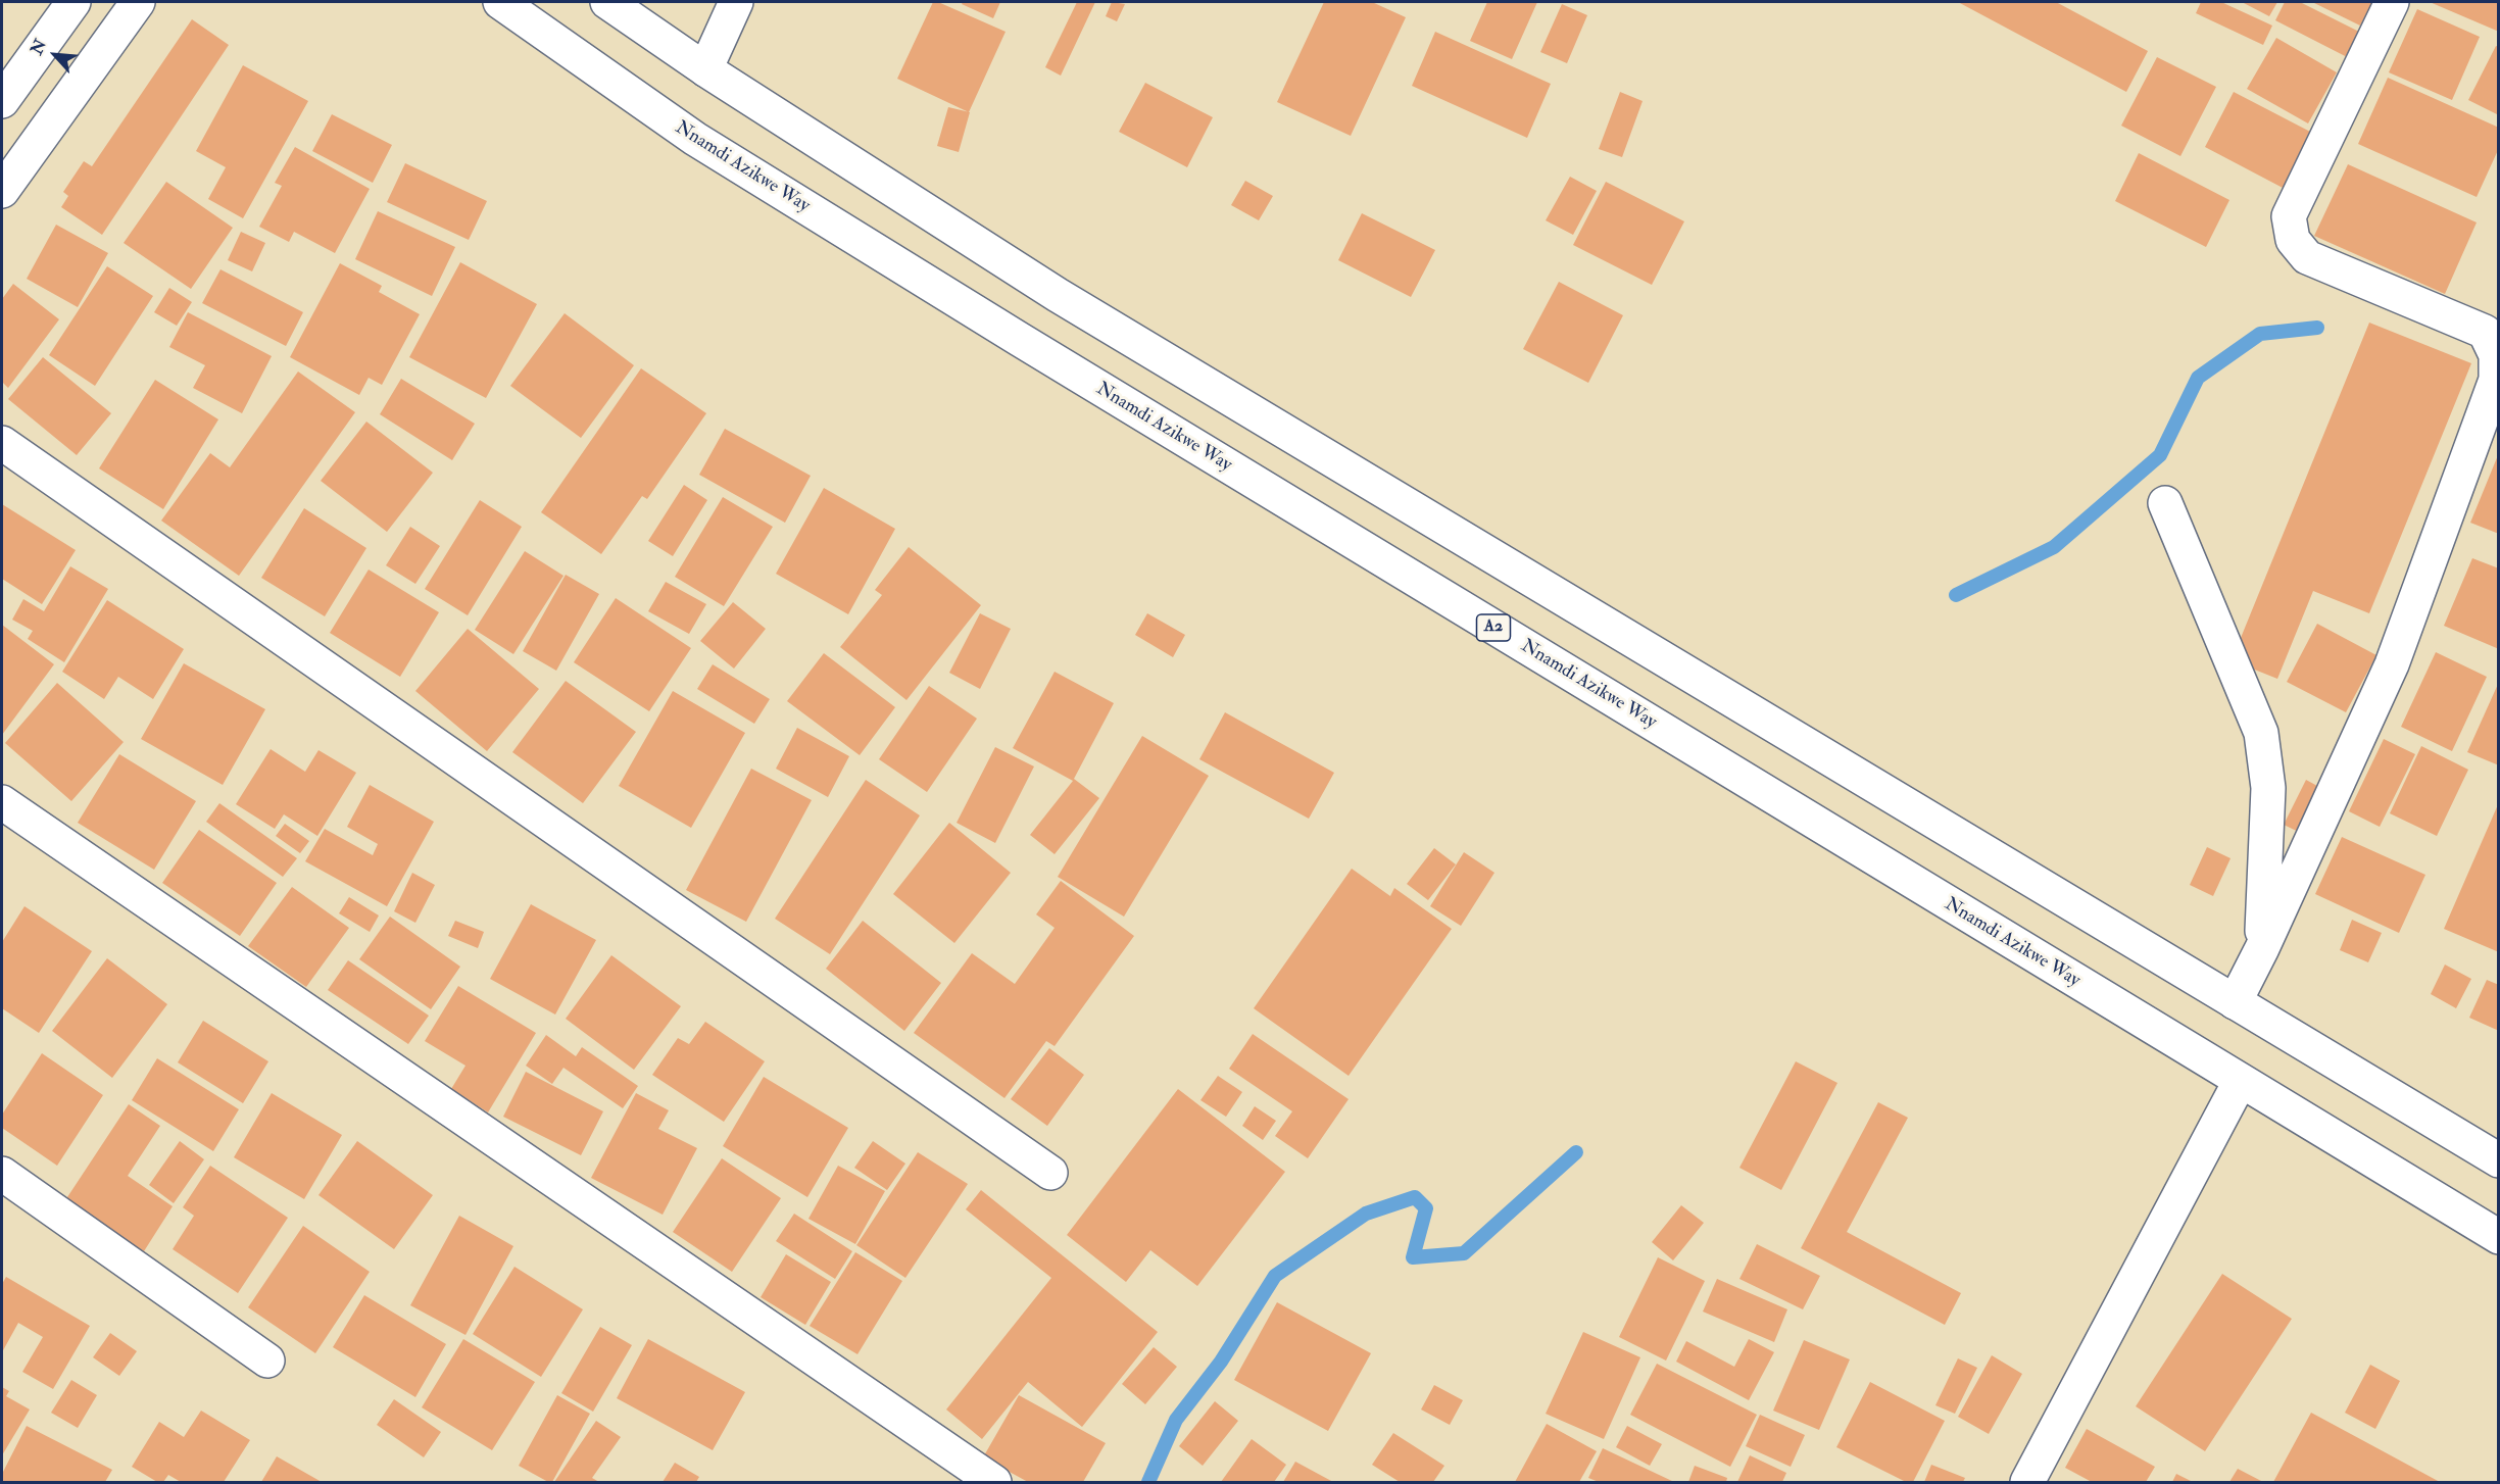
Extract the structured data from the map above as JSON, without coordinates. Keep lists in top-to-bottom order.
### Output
{
  "streets": {
    "main road": ["Nnamdi Azikwe Way", "A2"]
  },
  "north": "top left"
}
